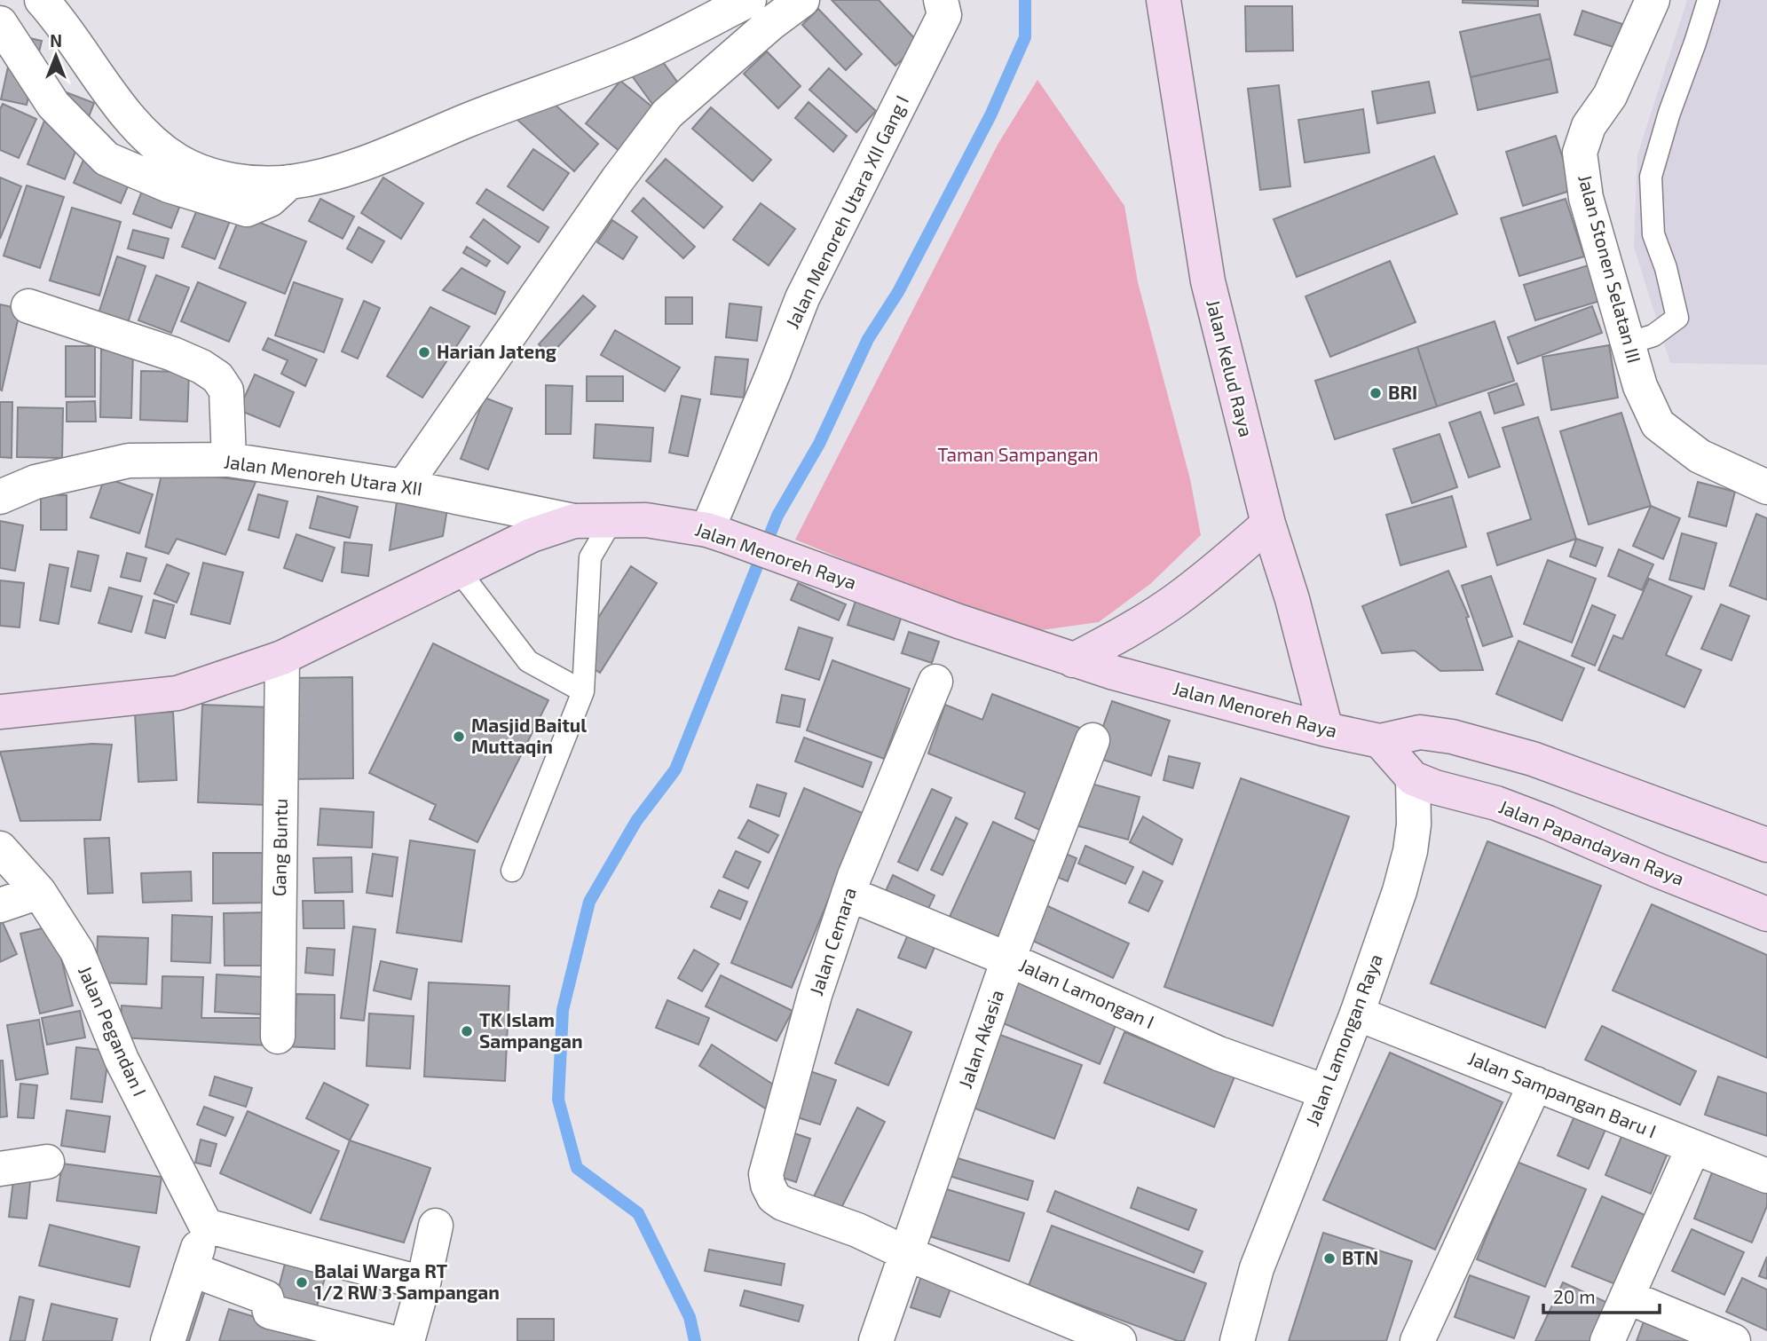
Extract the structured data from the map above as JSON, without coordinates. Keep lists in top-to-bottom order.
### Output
{
  "streets": {
    "main road": [
      "Jalan Kelud Raya",
      "Jalan Menoreh Raya",
      "Jalan Papandayan Raya",
      "Jalan Lamongan Raya"
    ],
    "street": [
      "Jalan Menoreh Utara XII Gang I",
      "Jalan Stonen Selatan III",
      "Jalan Menoreh Utara XII",
      "Gang Buntu",
      "Jalan Cemara",
      "Jalan Lamongan I",
      "Jalan Pegandan I",
      "Jalan Akasia",
      "Jalan Sampangan Baru I"
    ]
  },
  "crossings": [
    ["Jalan Menoreh Utara XII Gang I", "Jalan Menoreh Raya"],
    ["Jalan Kelud Raya", "Jalan Menoreh Raya"],
    ["Jalan Menoreh Utara XII", "Jalan Menoreh Raya"],
    ["Jalan Menoreh Raya", "Gang Buntu"],
    ["Jalan Menoreh Raya", "Jalan Lamongan Raya"],
    ["Jalan Papandayan Raya", "Jalan Lamongan Raya"],
    ["Jalan Cemara", "Jalan Lamongan I"],
    ["Jalan Cemara", "Jalan Akasia"],
    ["Jalan Lamongan I", "Jalan Akasia"],
    ["Jalan Lamongan I", "Jalan Lamongan Raya"],
    ["Jalan Lamongan Raya", "Jalan Sampangan Baru I"]
  ],
  "parks": ["Taman Sampangan"],
  "places": [
    "Harian Jateng",
    "BRI",
    "Masjid Baitul Muttaqin",
    "TK Islam Sampangan",
    "BTN",
    "Balai Warga RT 1/2 RW 3 Sampangan"
  ],
  "scale_bar": "20 m",
  "north": "top"
}
